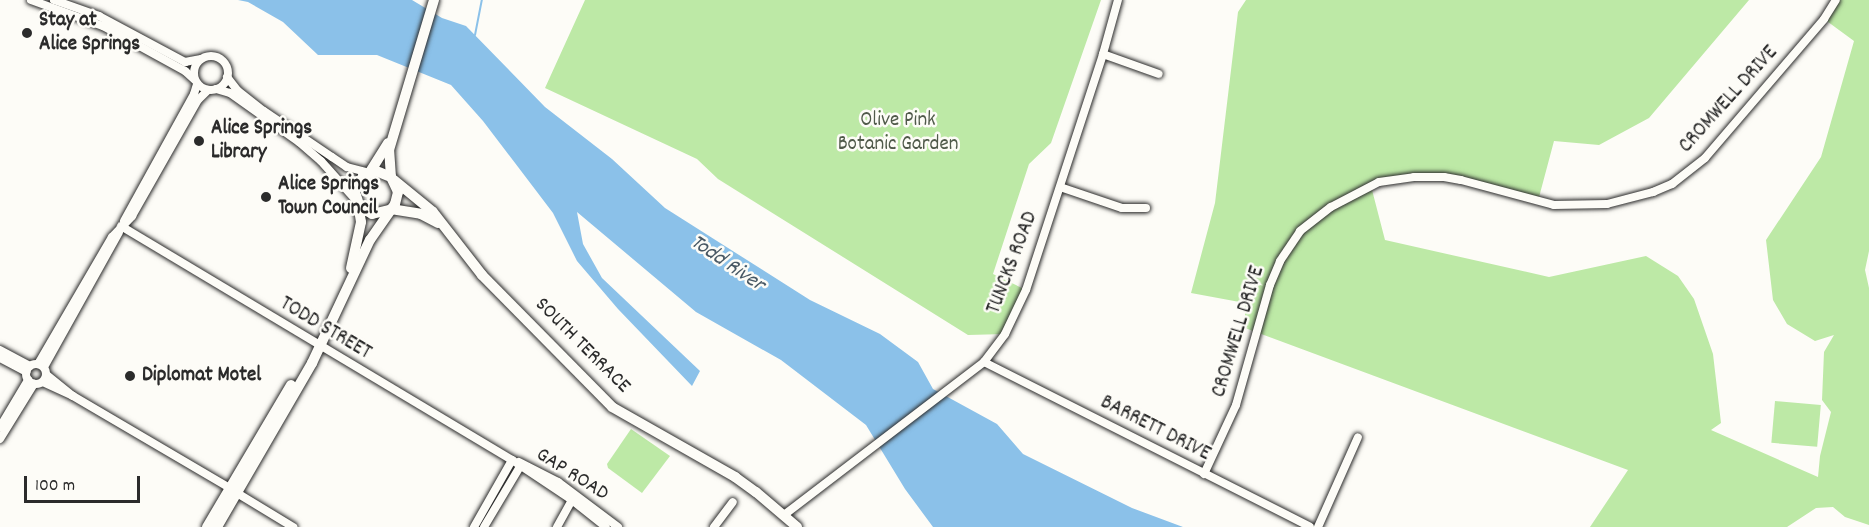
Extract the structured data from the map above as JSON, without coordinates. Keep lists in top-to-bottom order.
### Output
{
  "streets": {
    "main road": ["SOUTH TERRACE"],
    "street": [
      "CROMWELL DRIVE",
      "TUNCKS ROAD",
      "TODD STREET",
      "BARRETT DRIVE",
      "GAP ROAD"
    ]
  },
  "crossings": [
    ["CROMWELL DRIVE", "BARRETT DRIVE"],
    ["TUNCKS ROAD", "SOUTH TERRACE"],
    ["TUNCKS ROAD", "BARRETT DRIVE"],
    ["TODD STREET", "GAP ROAD"]
  ],
  "water": ["Todd River"],
  "parks": ["Olive Pink Botanic Garden"],
  "places": [
    "Stay at Alice Springs",
    "Alice Springs Library",
    "Alice Springs Town Council",
    "Diplomat Motel"
  ],
  "scale_bar": "100 m"
}
